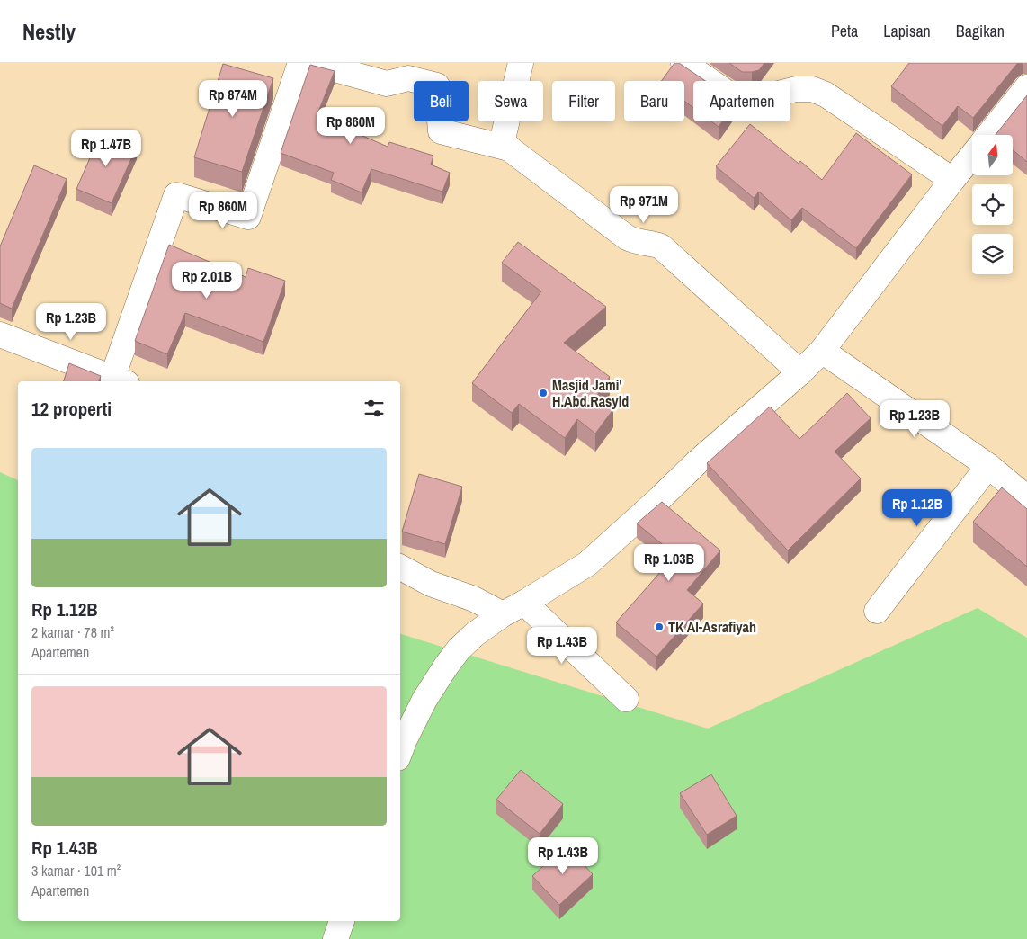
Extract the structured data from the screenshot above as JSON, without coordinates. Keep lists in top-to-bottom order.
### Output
{
  "places": ["Masjid Jami' H.Abd.Rasyid", "TK Al-Asrafiyah"],
  "north": "top",
  "page": {
    "header": "Nestly",
    "nav": ["Peta", "Lapisan", "Bagikan"],
    "price": [
      "Rp 874M",
      "Rp 860M",
      "Rp 1.47B",
      "Rp 971M",
      "Rp 860M",
      "Rp 2.01B",
      "Rp 1.23B",
      "Rp 1.23B",
      "Rp 1.12B",
      "Rp 1.03B",
      "Rp 1.43B",
      "Rp 1.43B"
    ],
    "chip": [
      "Beli",
      "Sewa",
      "Filter",
      "Baru",
      "Apartemen"
    ],
    "heading": "12 properti",
    "list": [
      {
        "name": "Rp 1.12B",
        "note": "2 kamar · 78 m² · Apartemen"
      },
      {
        "name": "Rp 1.43B",
        "note": "3 kamar · 101 m² · Apartemen"
      }
    ]
  }
}
